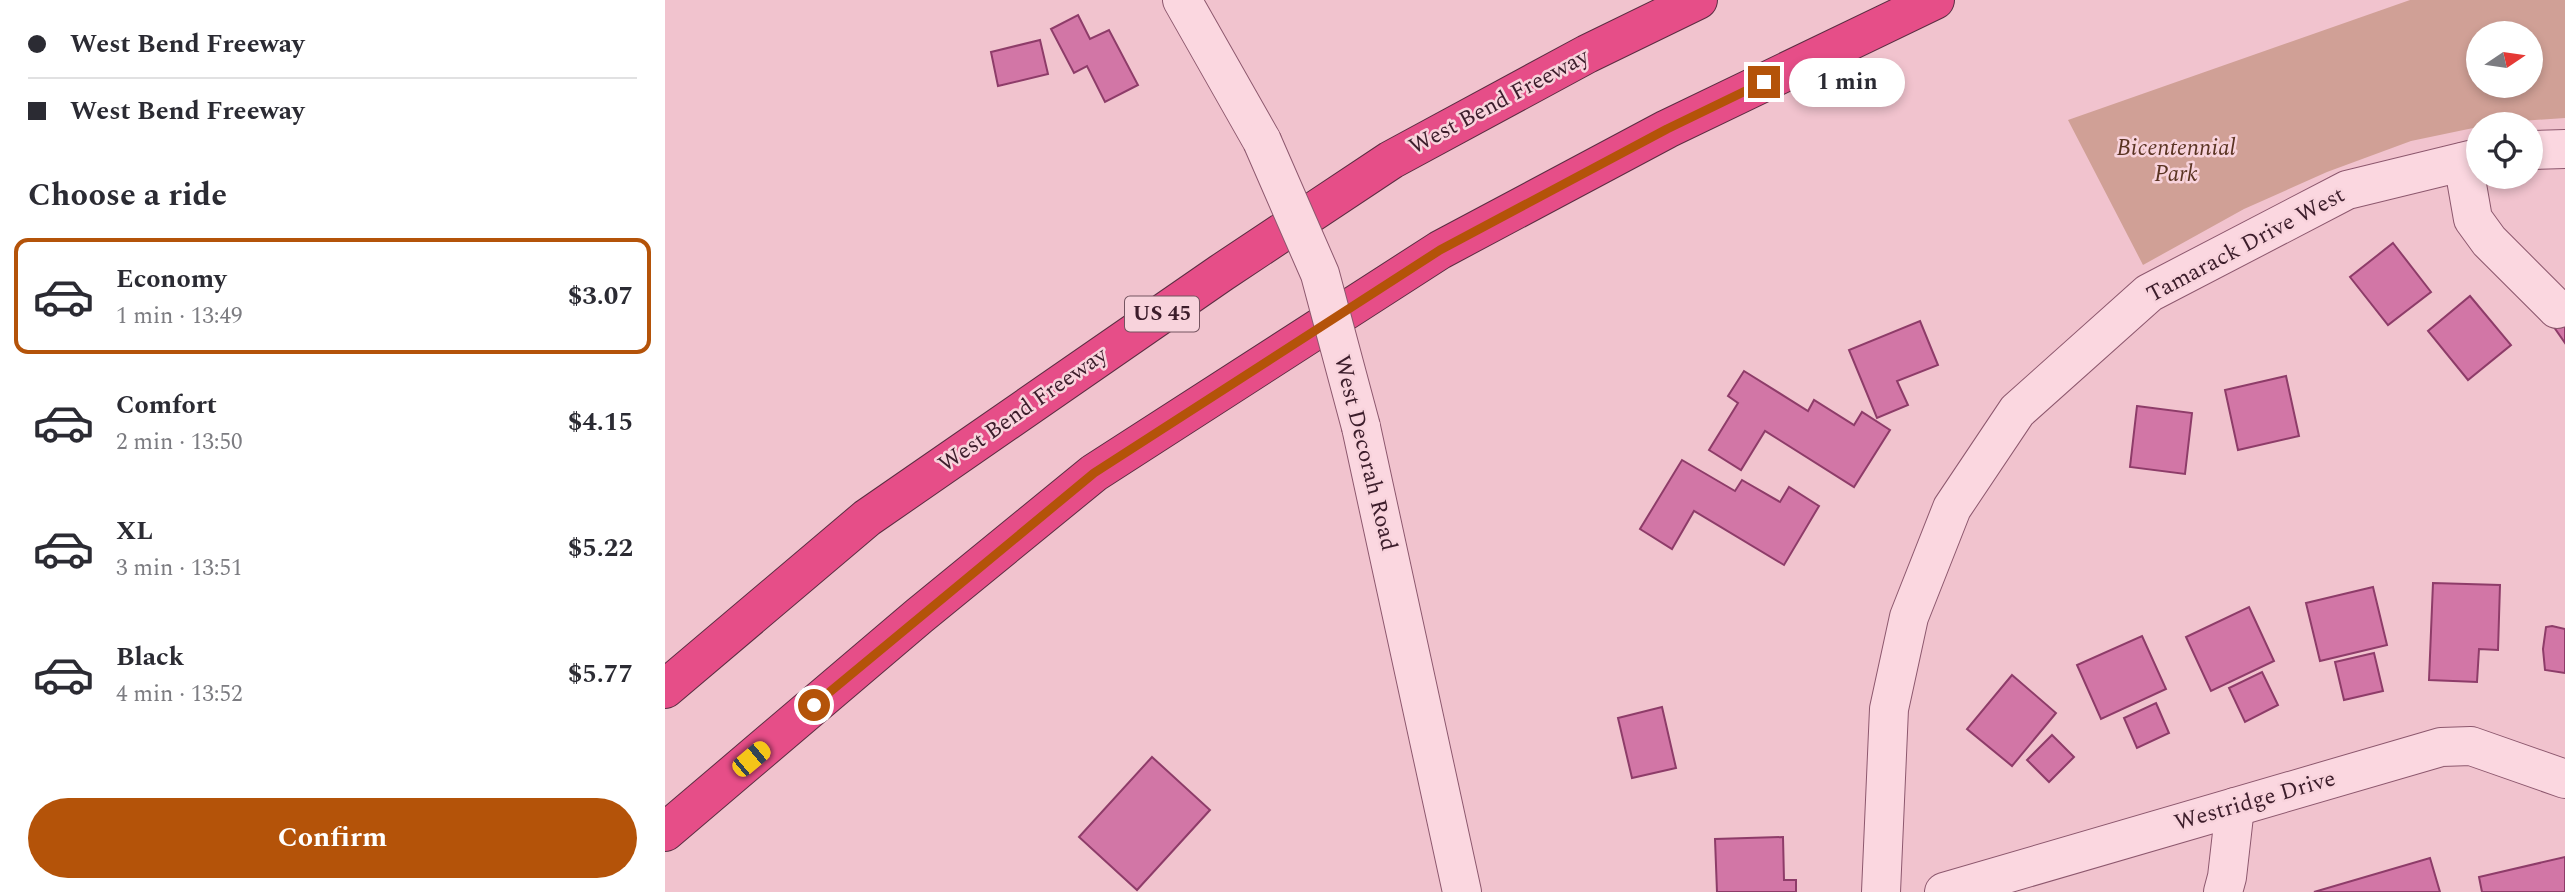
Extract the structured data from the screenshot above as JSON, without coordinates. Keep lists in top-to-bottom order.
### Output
{
  "streets": {
    "highway": ["West Bend Freeway", "US 45"],
    "street": ["Tamarack Drive West", "West Decorah Road", "Westridge Drive"]
  },
  "parks": ["Bicentennial Park"],
  "north": "right",
  "page": {
    "banner": ["West Bend Freeway", "West Bend Freeway"],
    "bubble": "1 min",
    "heading": "Choose a ride",
    "list": [
      {
        "name": "Economy",
        "note": "1 min · 13:49",
        "value": "$3.07"
      },
      {
        "name": "Comfort",
        "note": "2 min · 13:50",
        "value": "$4.15"
      },
      {
        "name": "XL",
        "note": "3 min · 13:51",
        "value": "$5.22"
      },
      {
        "name": "Black",
        "note": "4 min · 13:52",
        "value": "$5.77"
      }
    ],
    "buttons": "Confirm"
  }
}
